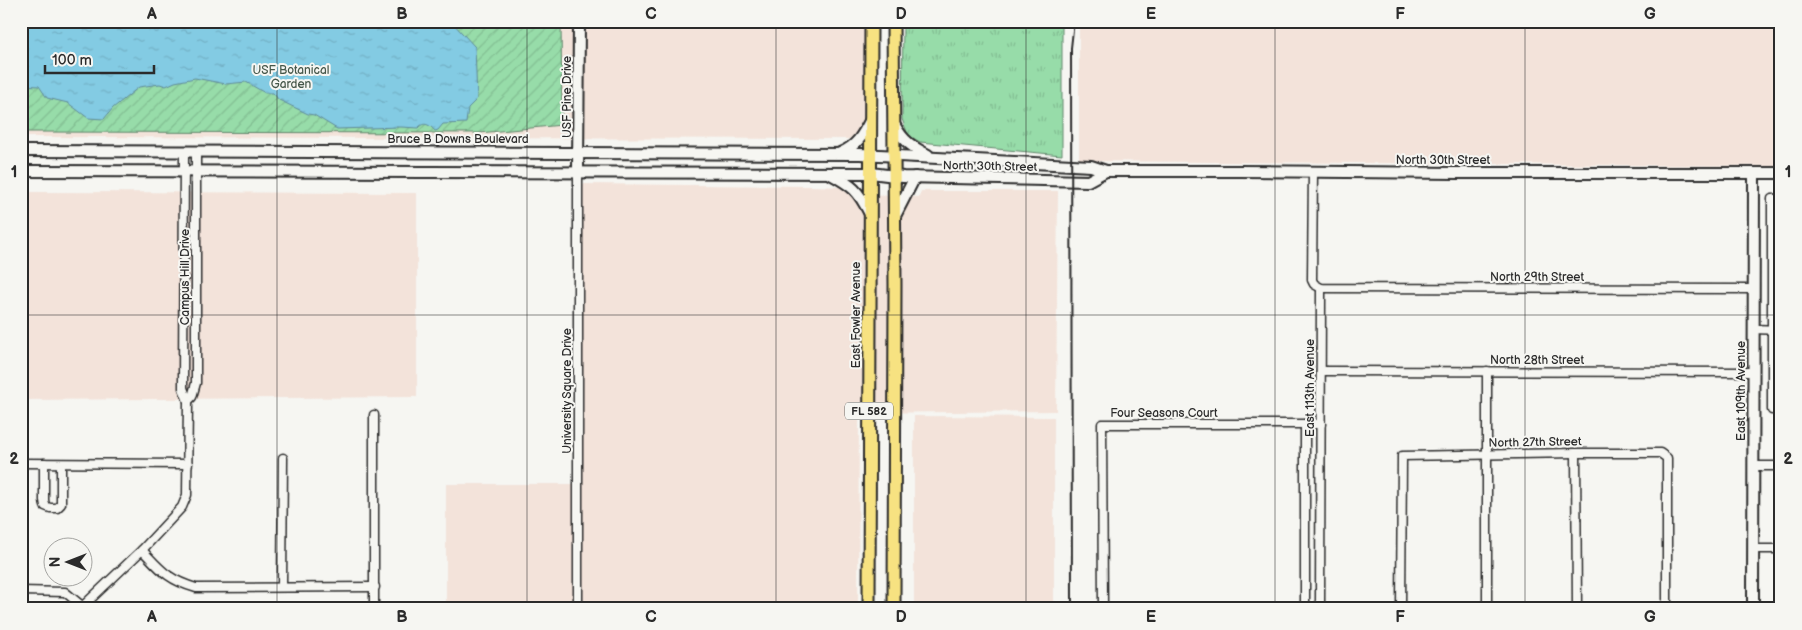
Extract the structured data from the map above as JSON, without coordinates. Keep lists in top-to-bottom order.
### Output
{
  "streets": {
    "main road": [
      "USF Pine Drive",
      "Bruce B Downs Boulevard",
      "North 30th Street",
      "East Fowler Avenue",
      "East 109th Avenue",
      "FL 582"
    ],
    "street": [
      "Campus Hill Drive",
      "North 29th Street",
      "North 28th Street",
      "East 113th Avenue",
      "University Square Drive",
      "Four Seasons Court",
      "North 27th Street"
    ]
  },
  "crossings": [
    ["USF Pine Drive", "Bruce B Downs Boulevard"],
    ["USF Pine Drive", "University Square Drive"],
    ["Bruce B Downs Boulevard", "North 30th Street"],
    ["Bruce B Downs Boulevard", "Campus Hill Drive"],
    ["Bruce B Downs Boulevard", "East Fowler Avenue"],
    ["Bruce B Downs Boulevard", "FL 582"],
    ["North 30th Street", "East Fowler Avenue"],
    ["North 30th Street", "East 113th Avenue"],
    ["North 30th Street", "East 109th Avenue"],
    ["North 30th Street", "FL 582"],
    ["North 29th Street", "East 113th Avenue"],
    ["North 29th Street", "East 109th Avenue"],
    ["North 28th Street", "East 113th Avenue"],
    ["North 28th Street", "East 109th Avenue"],
    ["East 113th Avenue", "Four Seasons Court"]
  ],
  "parks": ["USF Botanical Garden"],
  "scale_bar": "100 m",
  "north": "left",
  "grid": {
    "columns": [
      "A",
      "B",
      "C",
      "D",
      "E",
      "F",
      "G"
    ],
    "rows": ["1", "2"]
  }
}
